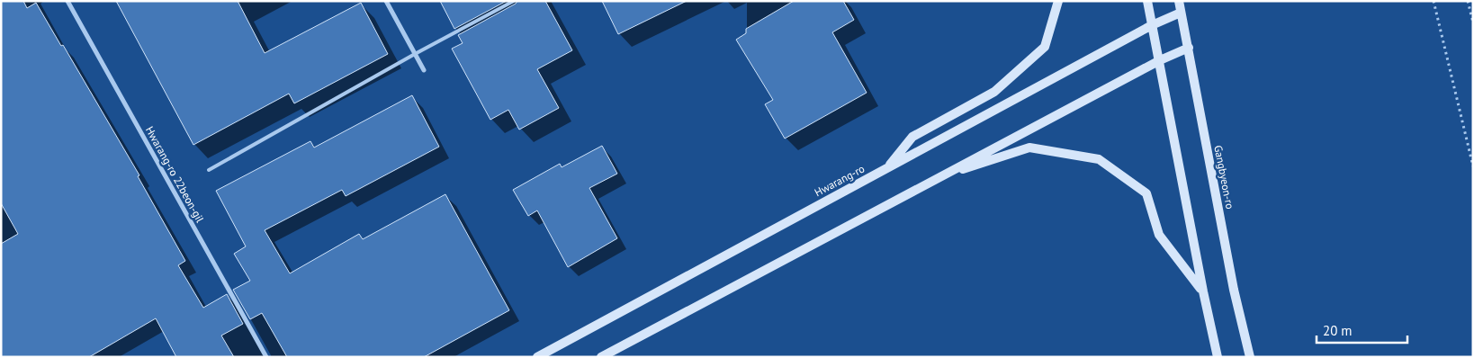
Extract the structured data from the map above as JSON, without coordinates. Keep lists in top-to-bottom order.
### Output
{
  "streets": {
    "street": ["Hwarang-ro 22beon-gil", "Gangbyeon-ro", "Hwarang-ro"]
  },
  "crossings": [
    ["Gangbyeon-ro", "Hwarang-ro"]
  ],
  "scale_bar": "20 m"
}
